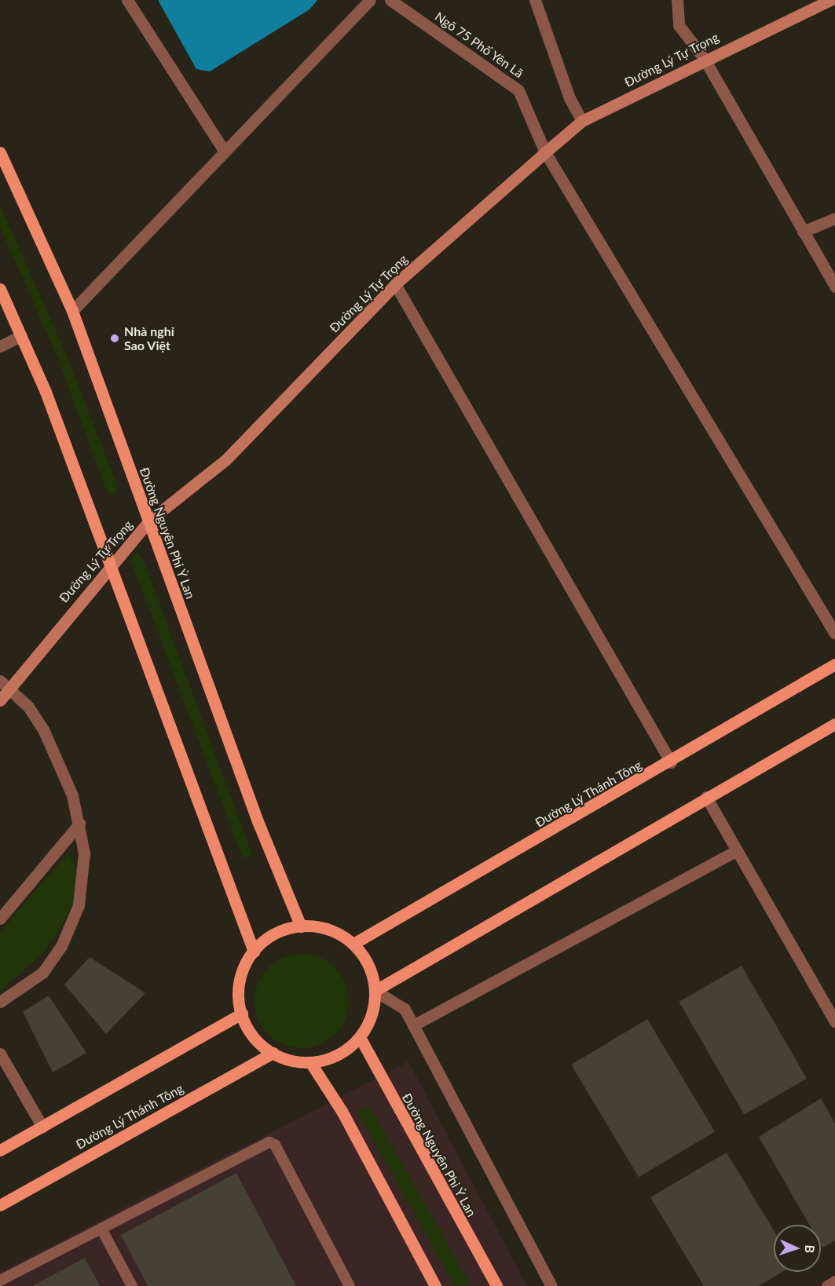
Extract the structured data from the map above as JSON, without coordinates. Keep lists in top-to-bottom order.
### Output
{
  "streets": {
    "main road": ["Đường Lý Tự Trọng", "Đường Nguyên Phi Ỷ Lan", "Đường Lý Thánh Tông"],
    "street": ["Ngõ 75 Phố Yên Lã"]
  },
  "crossings": [
    ["Ngõ 75 Phố Yên Lã", "Đường Lý Tự Trọng"],
    ["Đường Lý Tự Trọng", "Đường Nguyên Phi Ỷ Lan"],
    ["Đường Nguyên Phi Ỷ Lan", "Đường Lý Thánh Tông"]
  ],
  "places": ["Nhà nghỉ Sao Việt"],
  "north": "right"
}
